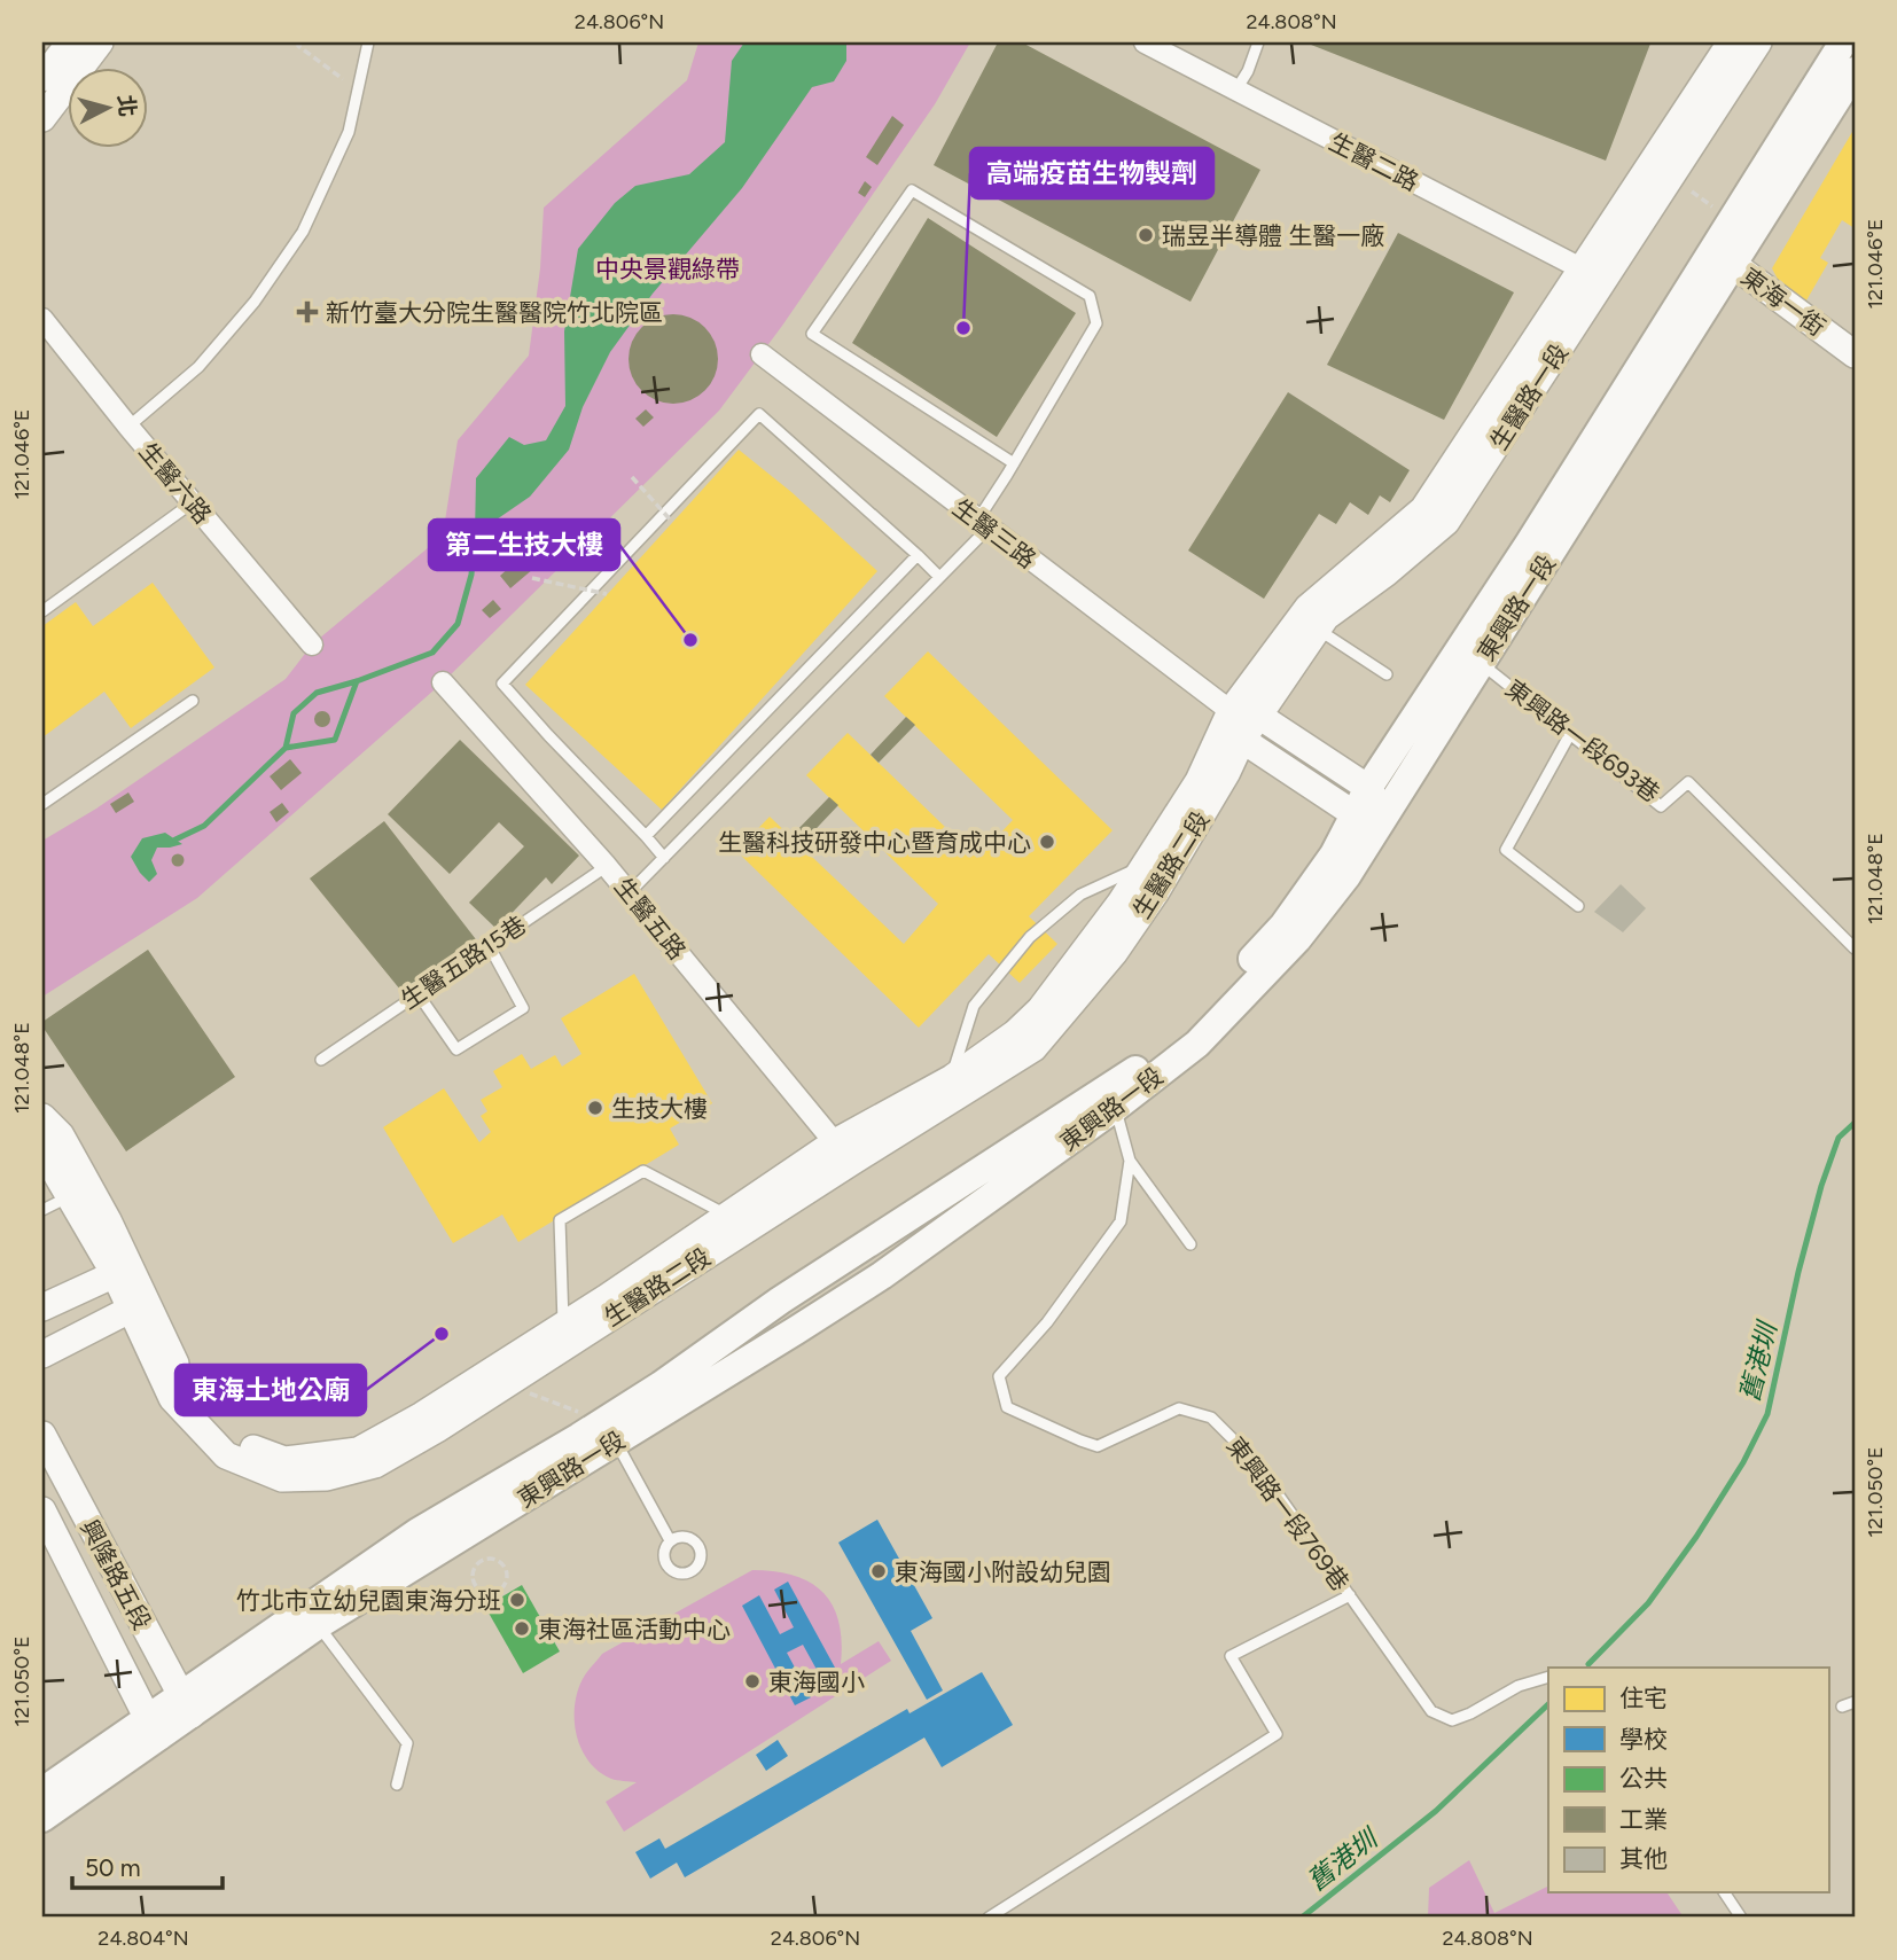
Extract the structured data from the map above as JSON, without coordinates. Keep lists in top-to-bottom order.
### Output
{
  "streets": {
    "main road": ["東興路一段"],
    "street": [
      "生醫二路",
      "東海一街",
      "生醫路一段",
      "生醫六路",
      "生醫三路",
      "生醫路二段",
      "生醫五路",
      "興隆路五段"
    ],
    "lane": ["東興路一段693巷", "生醫五路15巷", "東興路一段769巷"]
  },
  "crossings": [
    ["生醫二路", "生醫路一段"],
    ["東海一街", "東興路一段"],
    ["生醫路一段", "生醫三路"],
    ["生醫路一段", "生醫路二段"],
    ["生醫三路", "生醫路二段"],
    ["東興路一段", "東興路一段693巷"],
    ["東興路一段", "東興路一段769巷"],
    ["東興路一段", "興隆路五段"],
    ["生醫路二段", "生醫五路"],
    ["生醫五路", "生醫五路15巷"]
  ],
  "water": ["舊港圳"],
  "parks": ["中央景觀綠帶"],
  "places": {
    "other": [
      "瑞昱半導體 生醫一廠",
      "高端疫苗生物製劑",
      "第二生技大樓",
      "生醫科技研發中心暨育成中心",
      "生技大樓",
      "東海土地公廟",
      "東海國小附設幼兒園",
      "竹北市立幼兒園東海分班",
      "東海社區活動中心",
      "東海國小"
    ],
    "health": ["新竹臺大分院生醫醫院竹北院區"]
  },
  "legend": [
    "住宅",
    "學校",
    "公共",
    "工業",
    "其他"
  ],
  "scale_bar": "50 m",
  "north": "right",
  "coordinates": [
    "24.806°N",
    "24.808°N",
    "121.046°E",
    "121.048°E",
    "121.050°E",
    "24.804°N"
  ]
}
